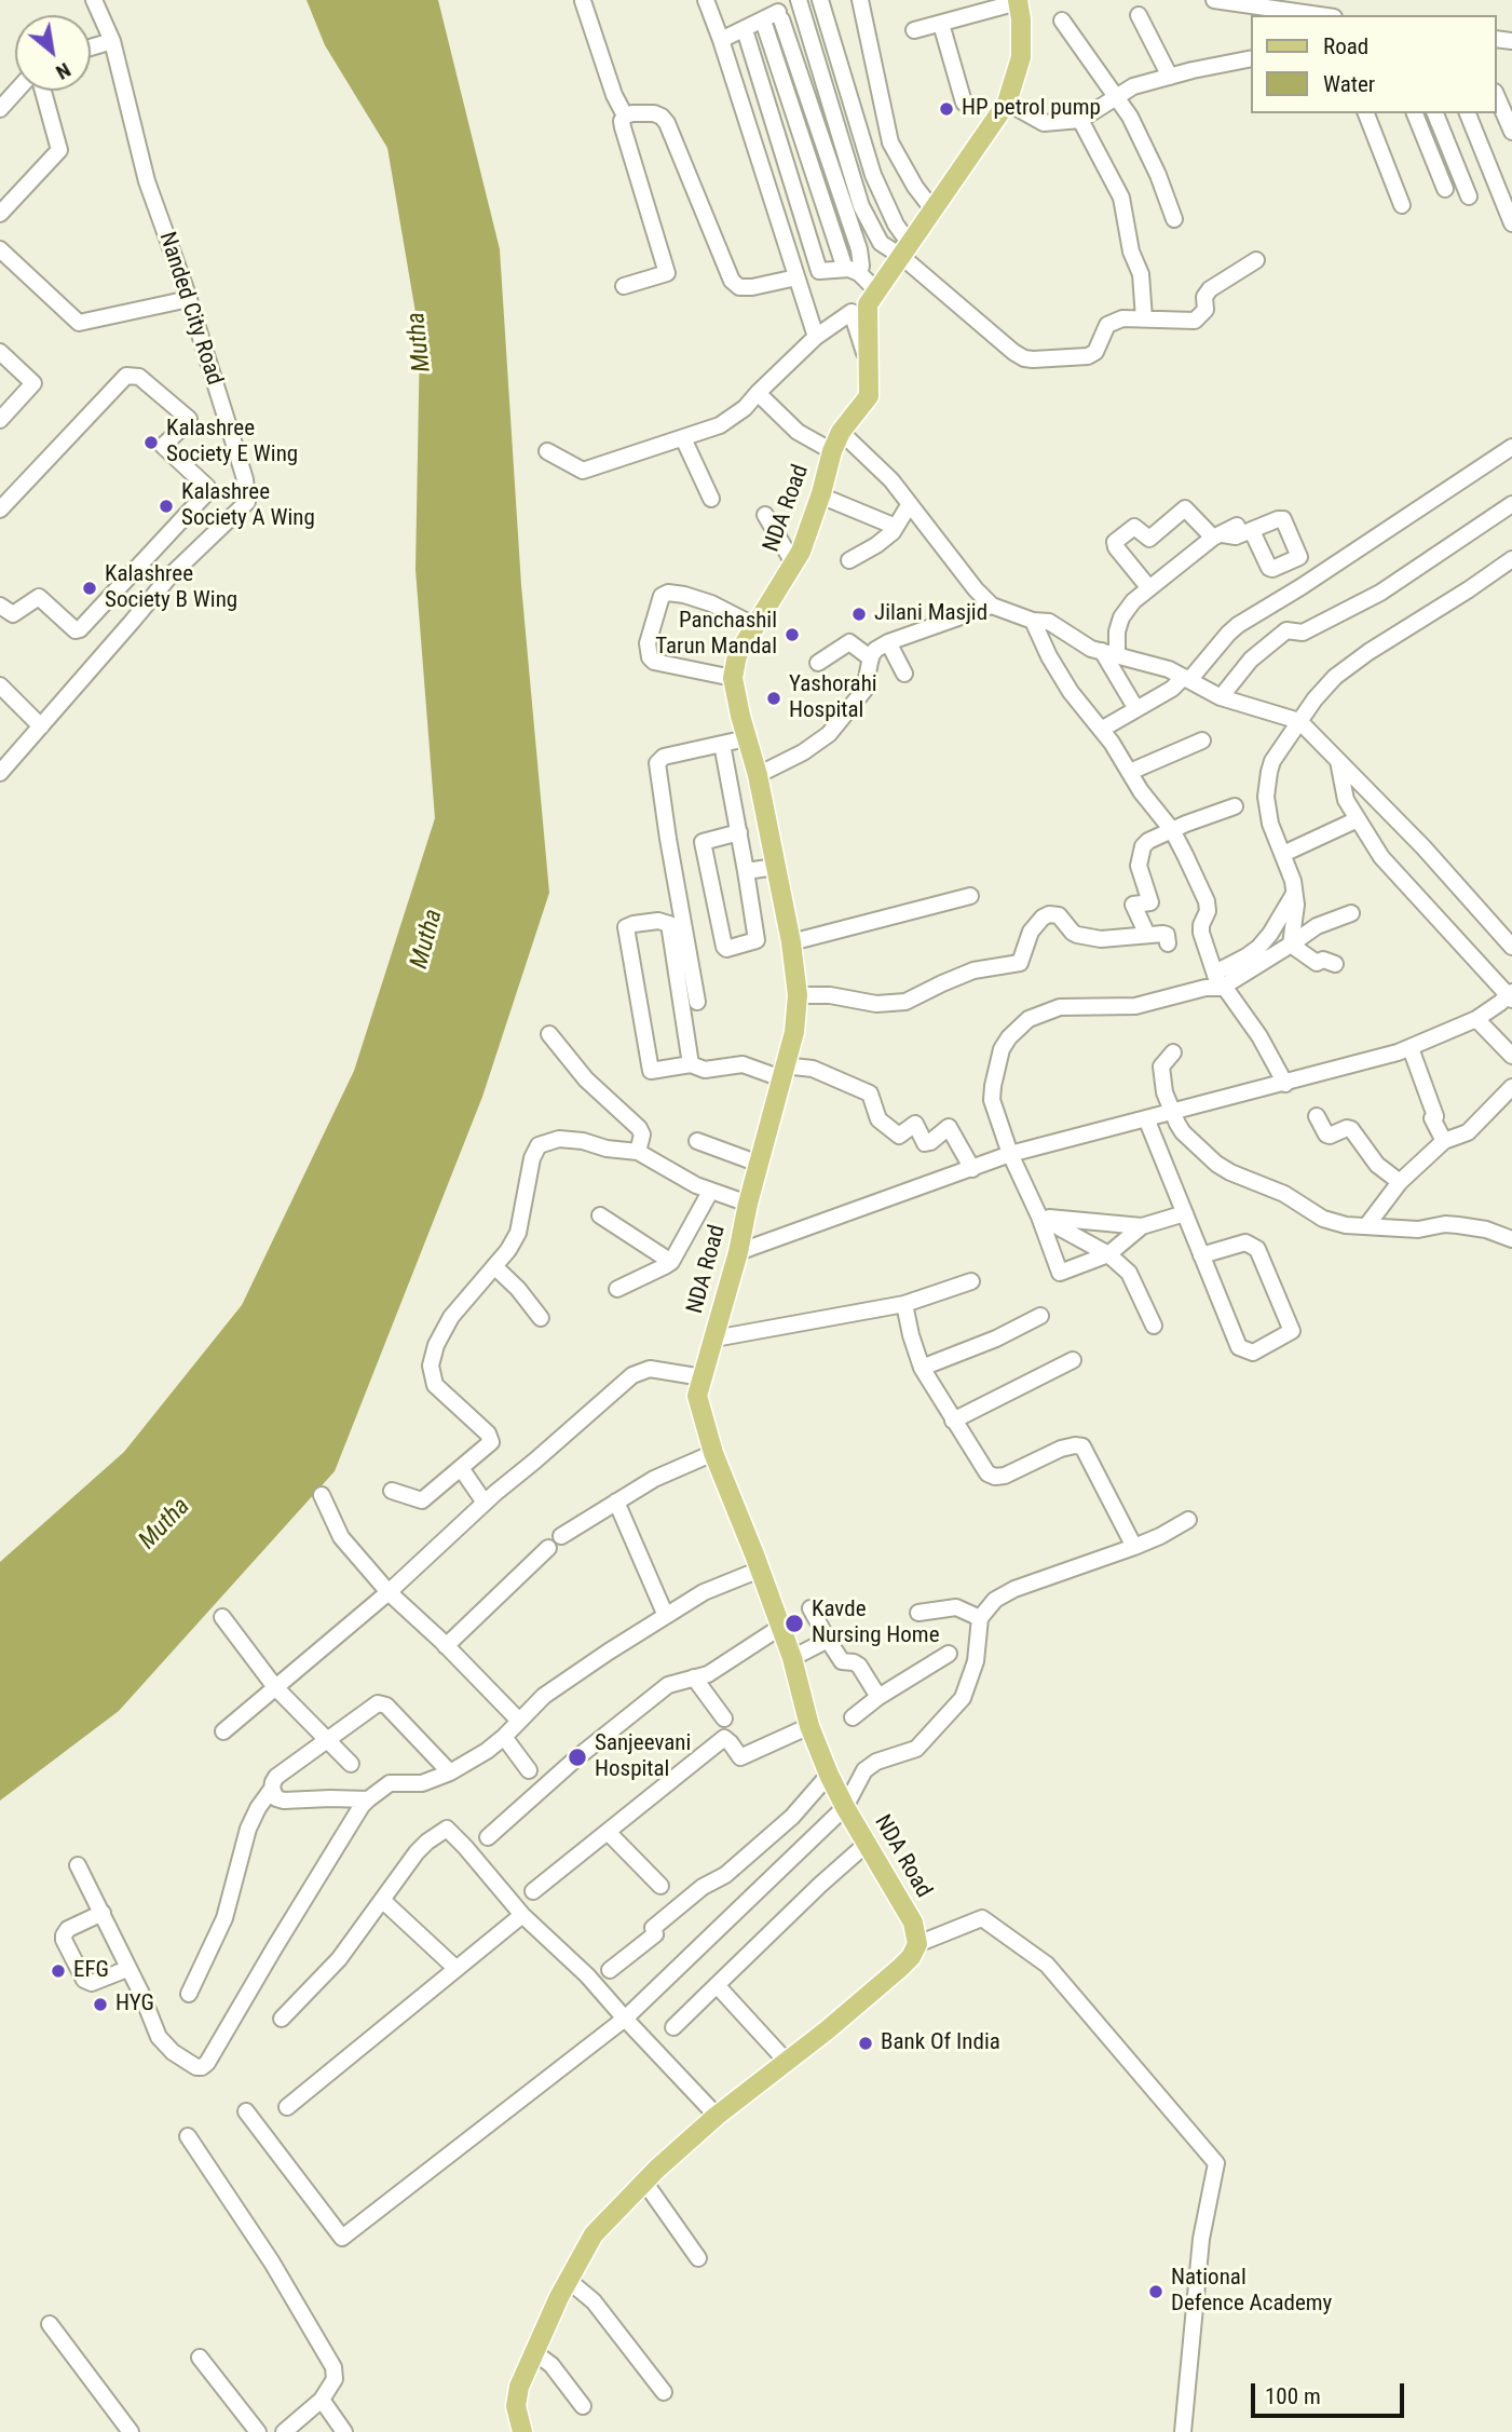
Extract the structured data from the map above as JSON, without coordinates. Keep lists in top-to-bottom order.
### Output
{
  "streets": {
    "main road": ["NDA Road"],
    "street": ["Nanded City Road"]
  },
  "water": ["Mutha"],
  "places": [
    "HP petrol pump",
    "Kalashree Society E Wing",
    "Kalashree Society A Wing",
    "Kalashree Society B Wing",
    "Jilani Masjid",
    "Panchashil Tarun Mandal",
    "Yashorahi Hospital",
    "Kavde Nursing Home",
    "Sanjeevani Hospital",
    "EFG",
    "HYG",
    "Bank Of India",
    "National Defence Academy"
  ],
  "legend": ["Road", "Water"],
  "scale_bar": "100 m",
  "north": "bottom right"
}
